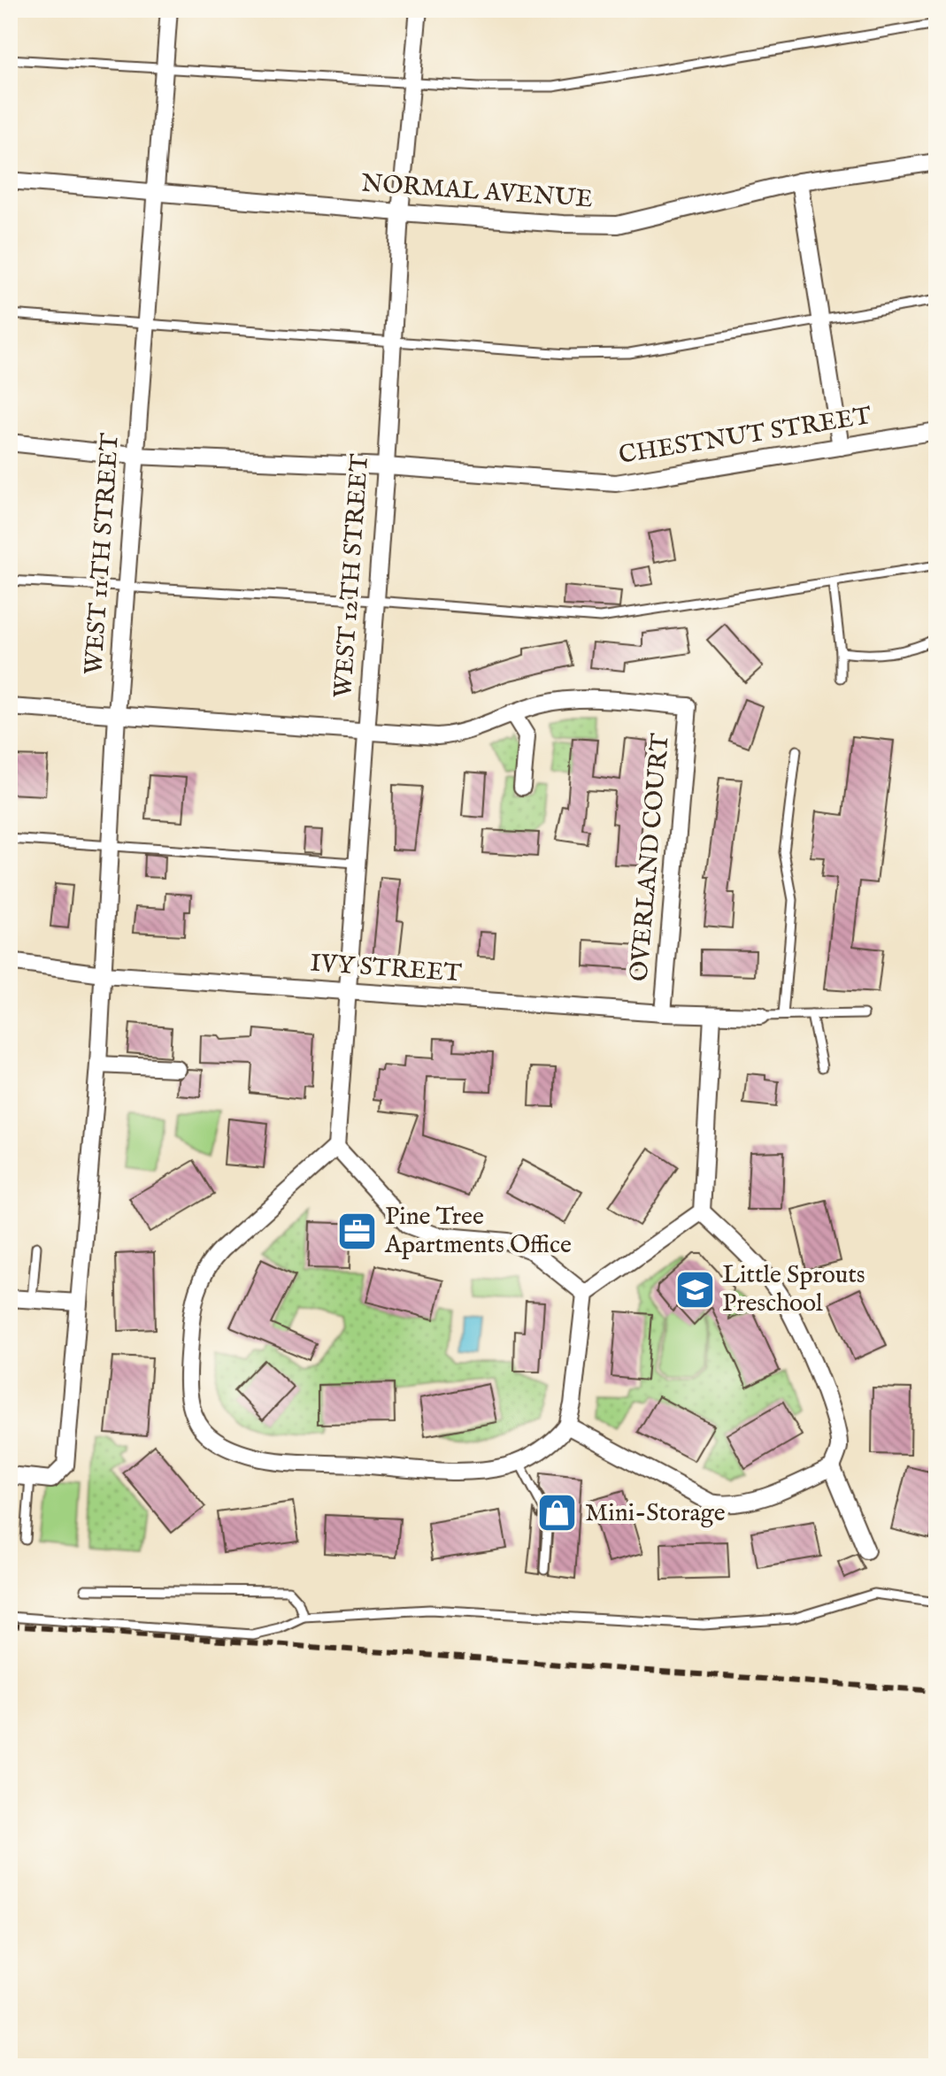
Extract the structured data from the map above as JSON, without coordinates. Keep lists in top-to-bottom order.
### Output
{
  "streets": {
    "street": [
      "NORMAL AVENUE",
      "CHESTNUT STREET",
      "WEST 11TH STREET",
      "WEST 12TH STREET",
      "OVERLAND COURT",
      "IVY STREET"
    ]
  },
  "crossings": [
    ["NORMAL AVENUE", "WEST 11TH STREET"],
    ["NORMAL AVENUE", "WEST 12TH STREET"],
    ["CHESTNUT STREET", "WEST 11TH STREET"],
    ["CHESTNUT STREET", "WEST 12TH STREET"],
    ["WEST 11TH STREET", "IVY STREET"],
    ["WEST 12TH STREET", "IVY STREET"],
    ["OVERLAND COURT", "IVY STREET"]
  ],
  "places": {
    "office": ["Pine Tree Apartments Office"],
    "school or university": ["Little Sprouts Preschool"],
    "shop": ["Mini-Storage"]
  }
}
